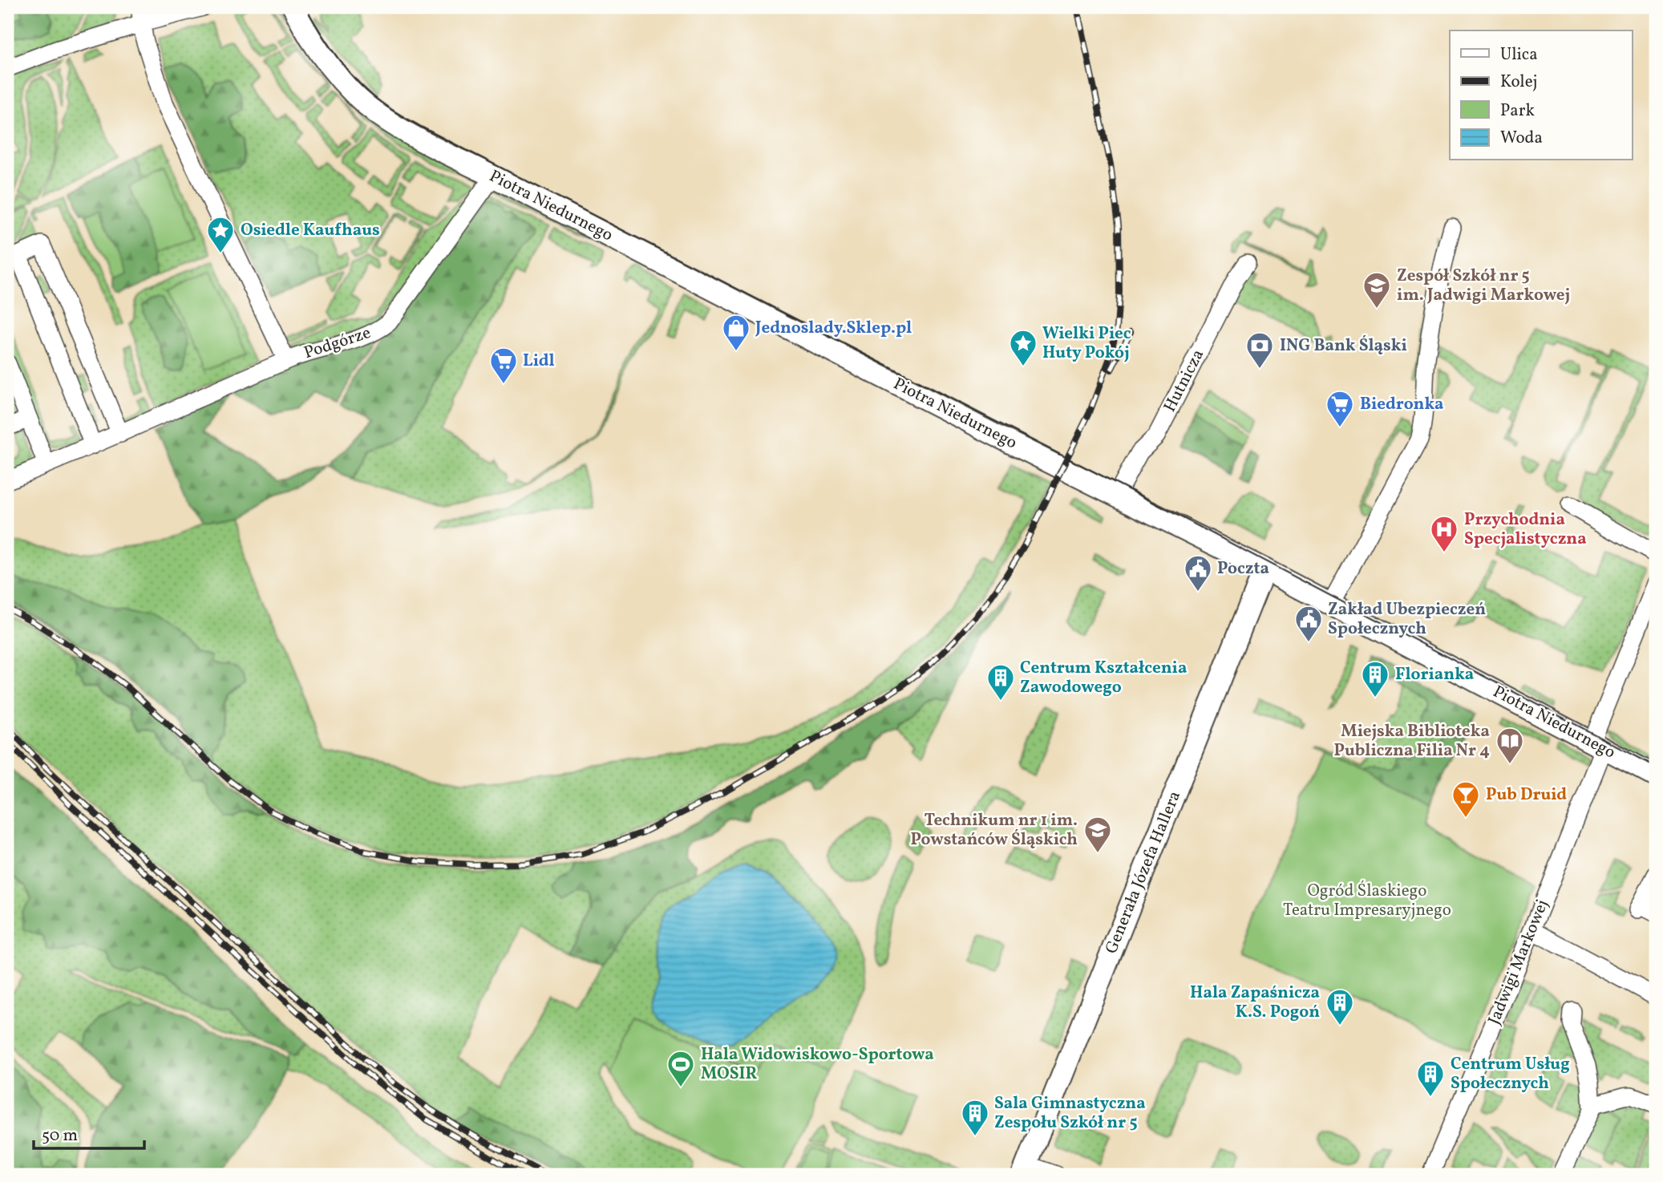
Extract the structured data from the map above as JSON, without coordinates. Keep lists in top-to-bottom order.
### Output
{
  "streets": {
    "street": [
      "Piotra Niedurnego",
      "Podgórze",
      "Hutnicza",
      "Generała Józefa Hallera",
      "Jadwigi Markowej"
    ]
  },
  "crossings": [
    ["Piotra Niedurnego", "Podgórze"],
    ["Piotra Niedurnego", "Hutnicza"],
    ["Piotra Niedurnego", "Generała Józefa Hallera"],
    ["Piotra Niedurnego", "Jadwigi Markowej"]
  ],
  "parks": ["Ogród Ślaskiego Teatru Impresaryjnego"],
  "places": {
    "place": ["Osiedle Kaufhaus", "Wielki Piec Huty Pokój"],
    "school or university": ["Zespół Szkół nr 5 im. Jadwigi Markowej", "Technikum nr 1 im. Powstańców Śląskich"],
    "shop": ["Jednoslady.Sklep.pl"],
    "bank": ["ING Bank Śląski"],
    "supermarket": ["Lidl", "Biedronka"],
    "hospital": ["Przychodnia Specjalistyczna"],
    "public building": ["Poczta", "Zakład Ubezpieczeń Społecznych"],
    "building": [
      "Florianka",
      "Centrum Kształcenia Zawodowego",
      "Hala Zapaśnicza K.S. Pogoń",
      "Centrum Usług Społecznych",
      "Sala Gimnastyczna Zespołu Szkół nr 5"
    ],
    "library": ["Miejska Biblioteka Publiczna Filia Nr 4"],
    "bar": ["Pub Druid"],
    "sports": ["Hala Widowiskowo-Sportowa MOSIR"]
  },
  "legend": [
    "Ulica",
    "Kolej",
    "Park",
    "Woda"
  ],
  "scale_bar": "50 m"
}
